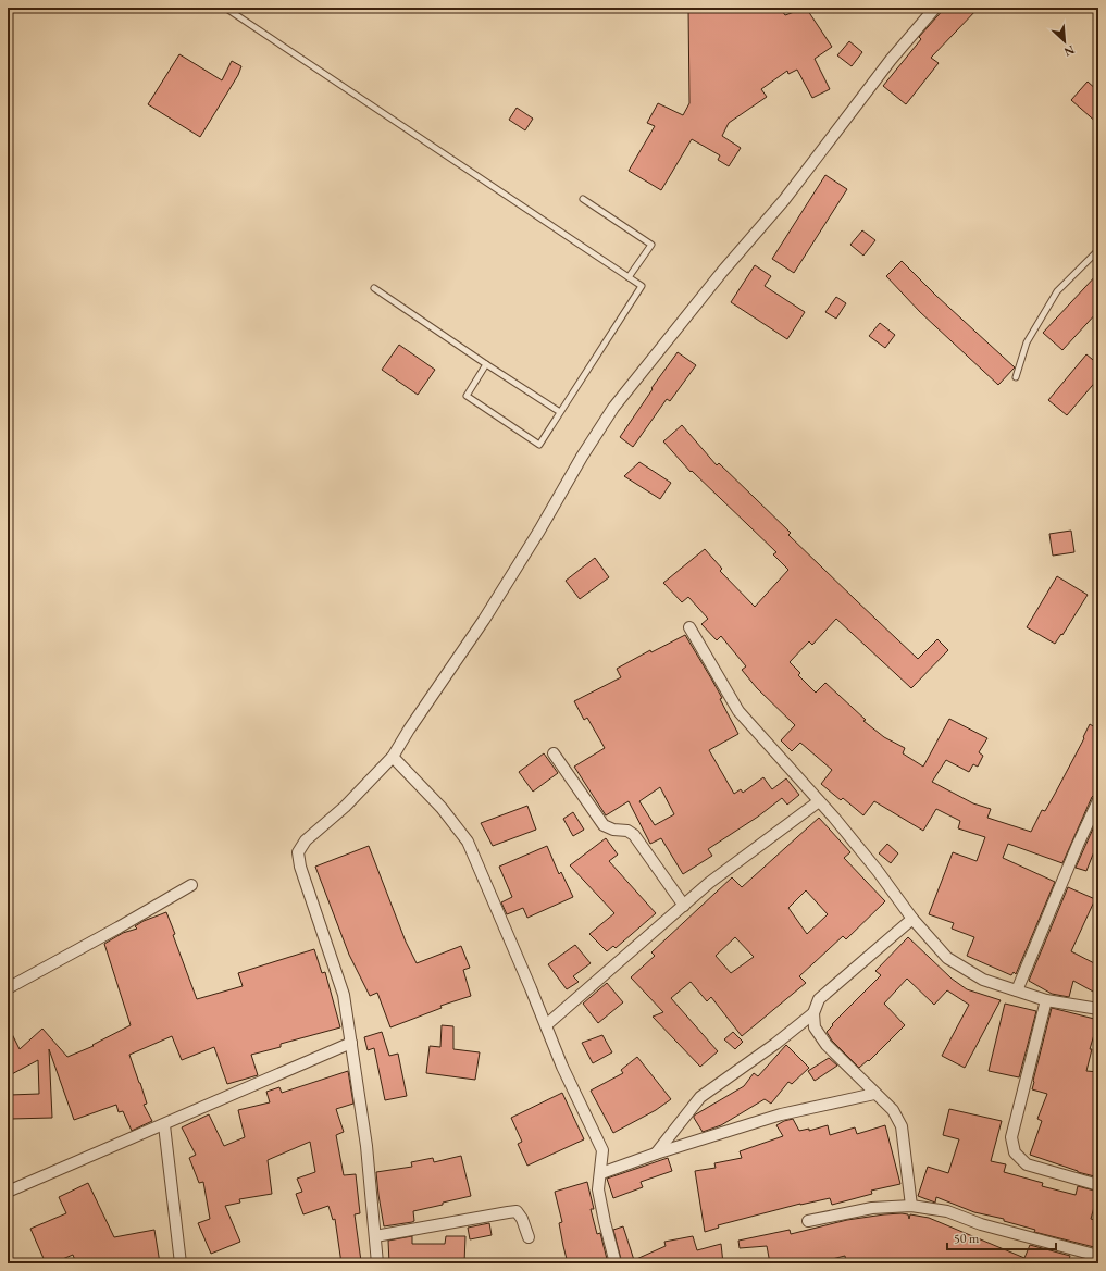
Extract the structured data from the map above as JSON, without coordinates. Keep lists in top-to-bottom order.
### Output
{
  "scale_bar": "50 m",
  "north": "bottom right"
}
